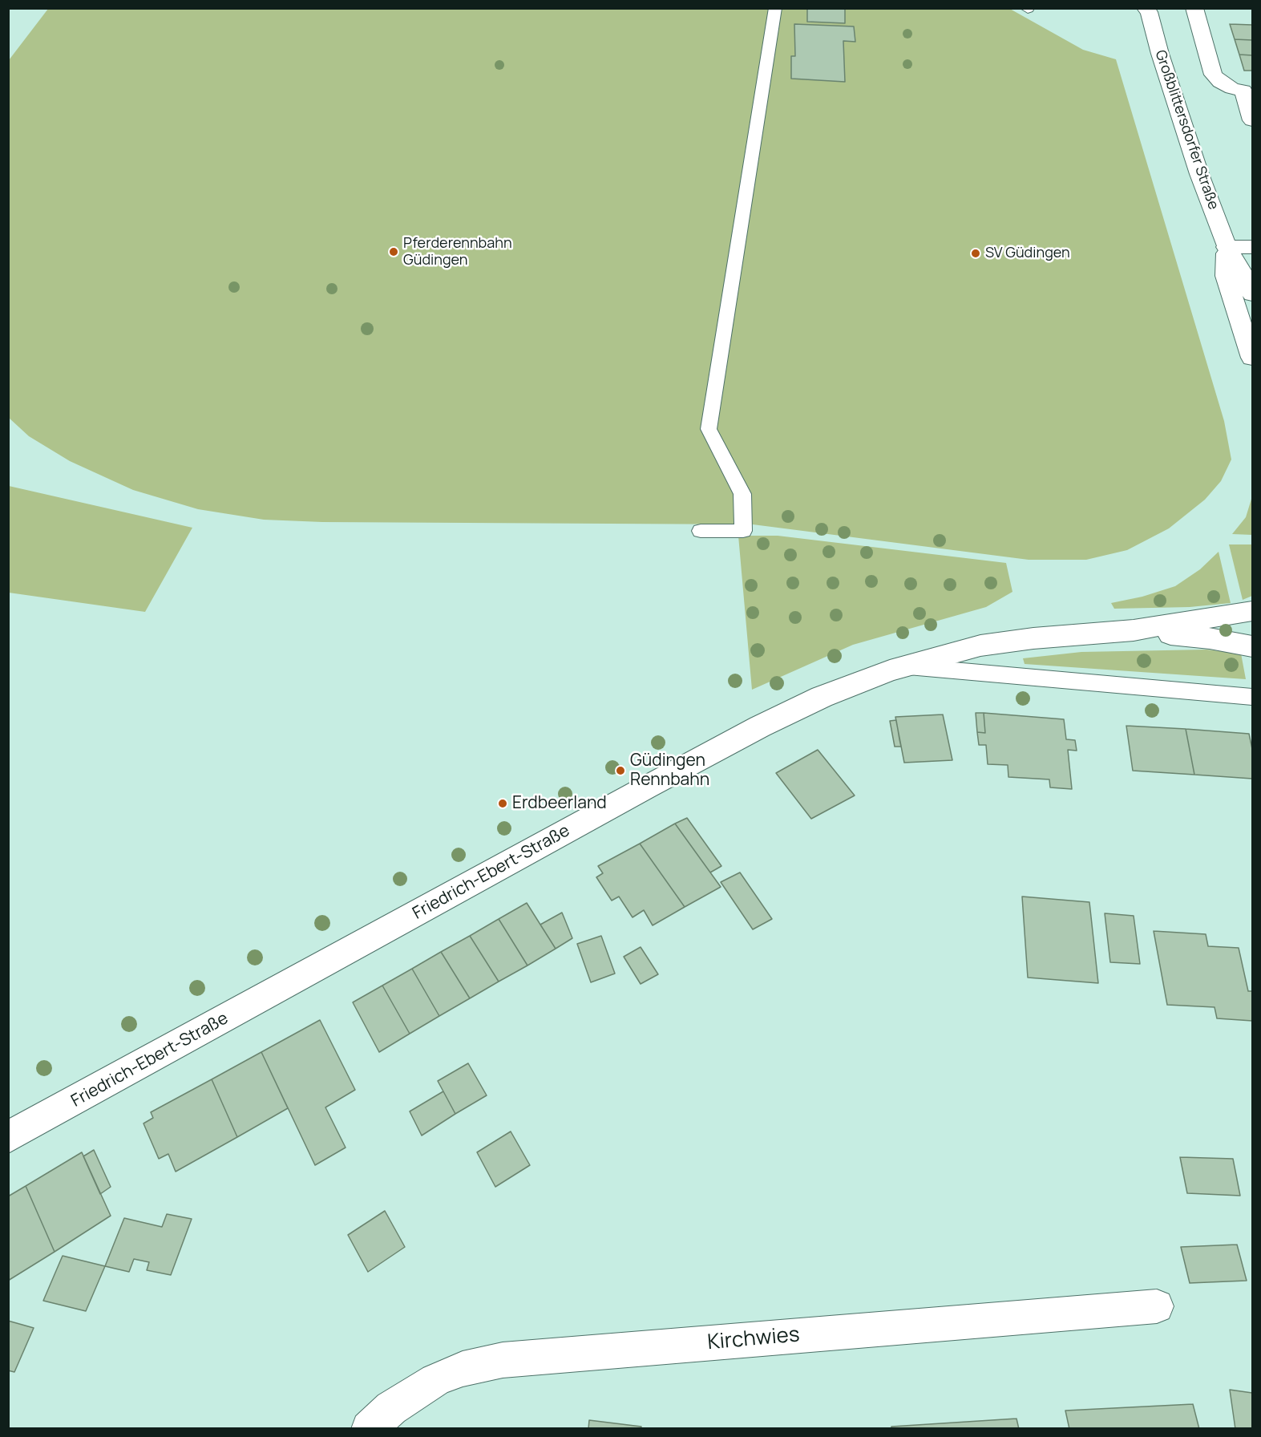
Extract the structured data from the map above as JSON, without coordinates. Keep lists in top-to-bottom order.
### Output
{
  "streets": {
    "main road": ["Großblittersdorfer Straße", "Friedrich-Ebert-Straße", "Kirchwies"]
  },
  "places": [
    "Pferderennbahn Güdingen",
    "SV Güdingen",
    "Güdingen Rennbahn",
    "Erdbeerland"
  ]
}
